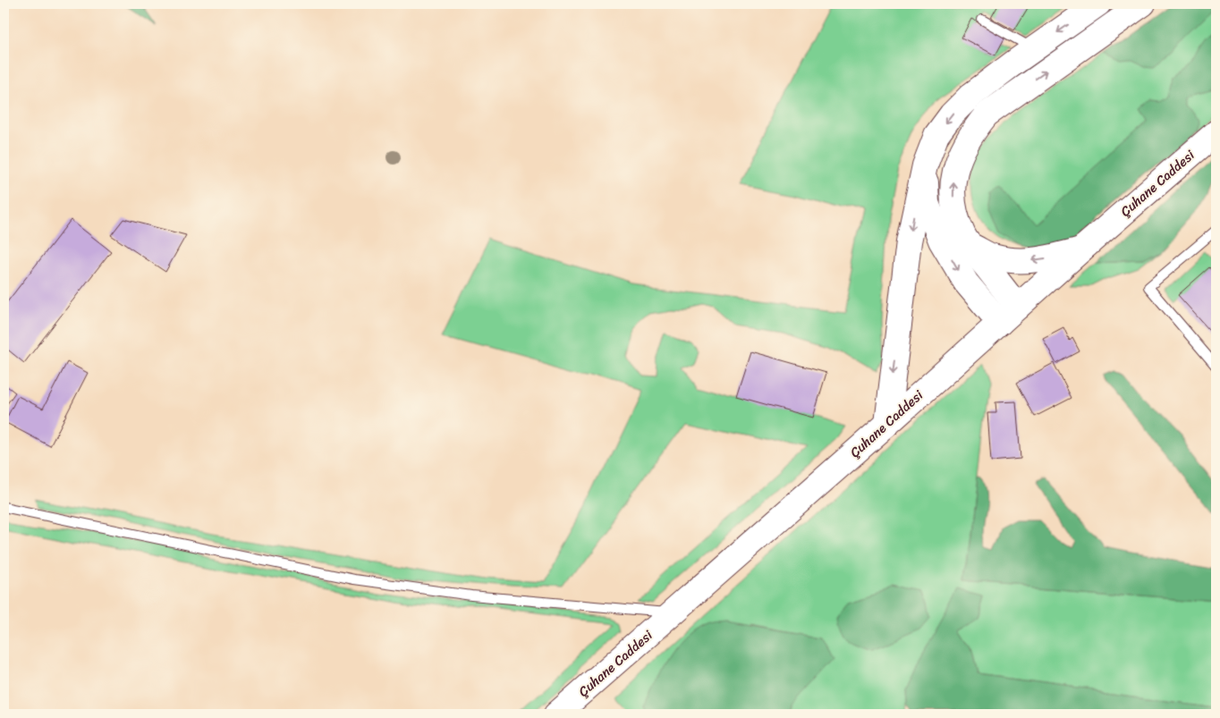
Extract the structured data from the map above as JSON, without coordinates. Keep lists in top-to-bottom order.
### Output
{
  "streets": {
    "main road": ["Çuhane Caddesi"]
  }
}
